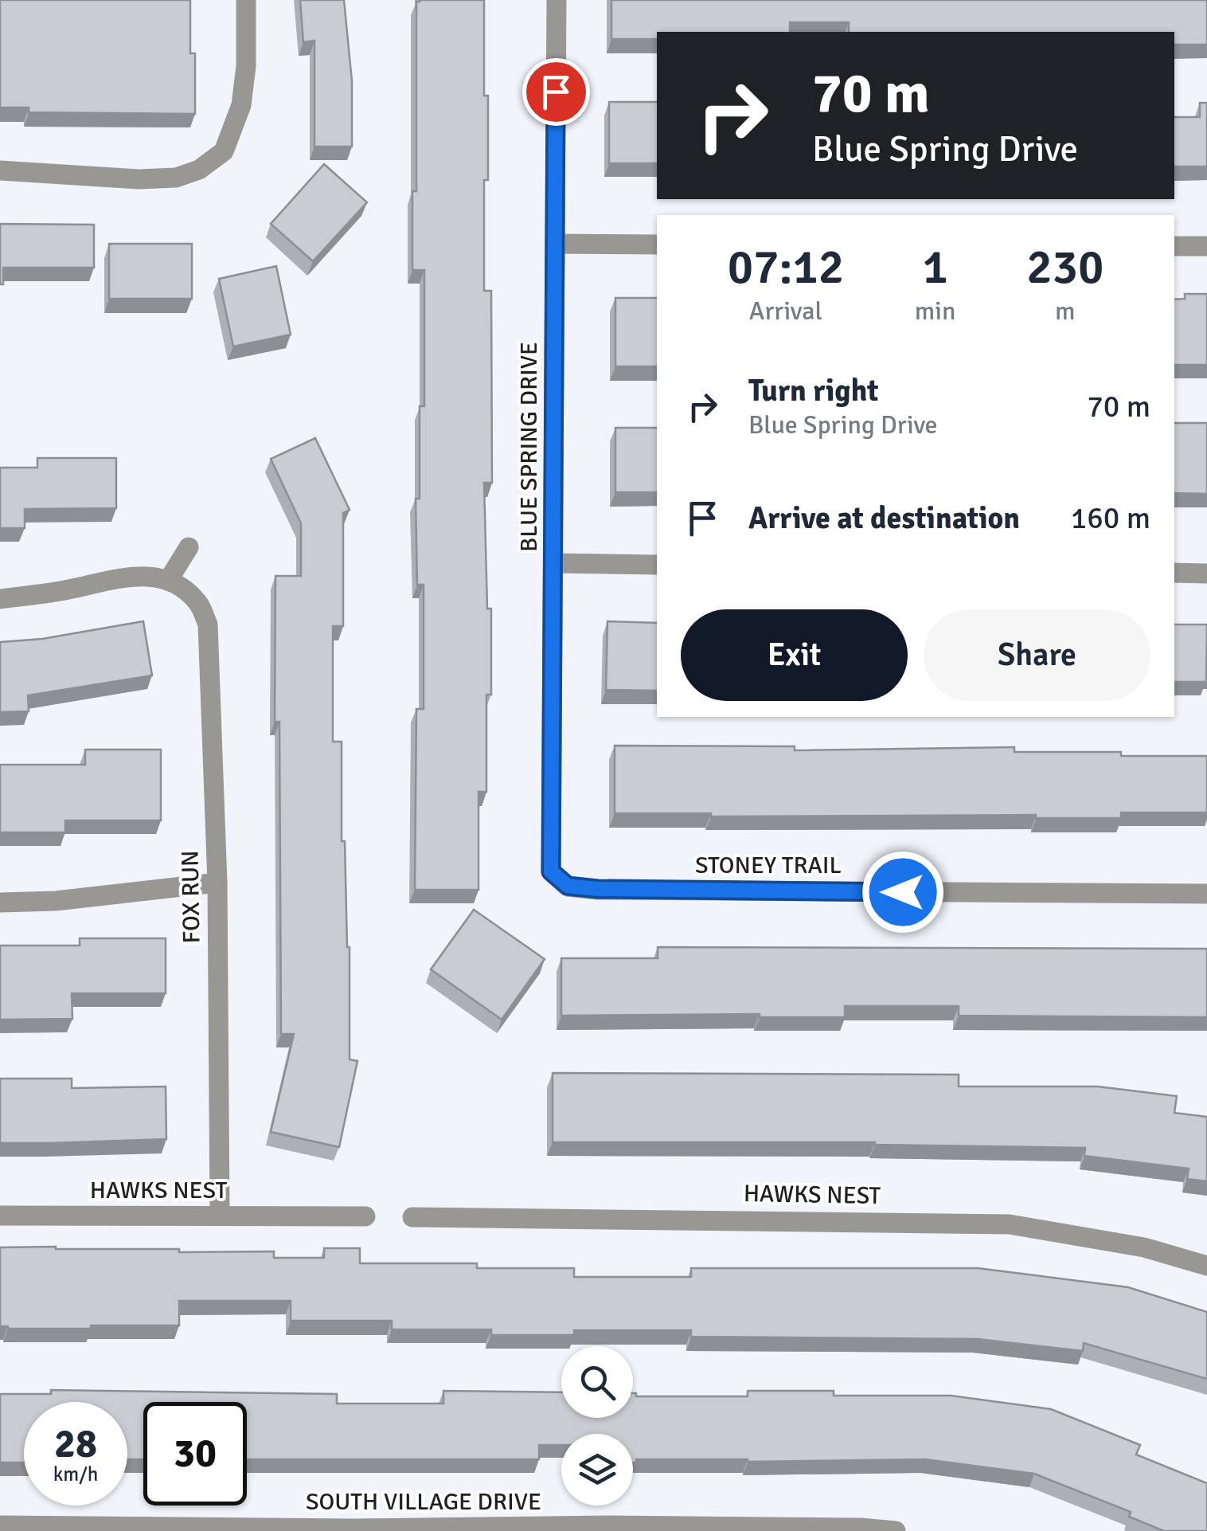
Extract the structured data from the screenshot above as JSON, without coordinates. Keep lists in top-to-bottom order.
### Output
{
  "streets": {
    "street": [
      "BLUE SPRING DRIVE",
      "STONEY TRAIL",
      "FOX RUN",
      "HAWKS NEST",
      "SOUTH VILLAGE DRIVE"
    ]
  },
  "crossings": [
    ["BLUE SPRING DRIVE", "STONEY TRAIL"],
    ["FOX RUN", "HAWKS NEST"]
  ],
  "page": {
    "turn": ["70 m", "Blue Spring Drive"],
    "eta": [
      "07:12",
      "Arrival",
      "1",
      "min",
      "230",
      "m"
    ],
    "list": [
      {
        "name": "Turn right",
        "note": "Blue Spring Drive",
        "value": "70 m"
      },
      {
        "name": "Arrive at destination",
        "value": "160 m"
      }
    ],
    "buttons": ["Exit", "Share"],
    "speed": "28 km/h",
    "limit": "30"
  }
}
